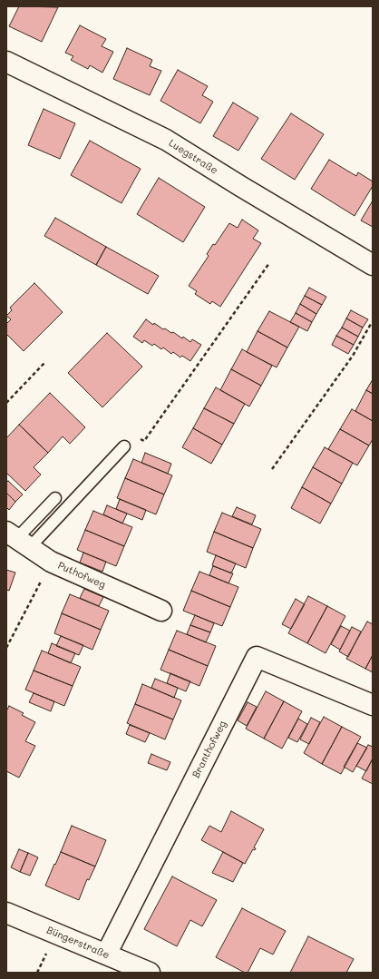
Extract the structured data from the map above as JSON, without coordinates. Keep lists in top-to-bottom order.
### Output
{
  "streets": {
    "street": [
      "Luegstraße",
      "Puthofweg",
      "Branthofweg",
      "Büngerstraße"
    ]
  },
  "crossings": [
    ["Branthofweg", "Büngerstraße"]
  ]
}
